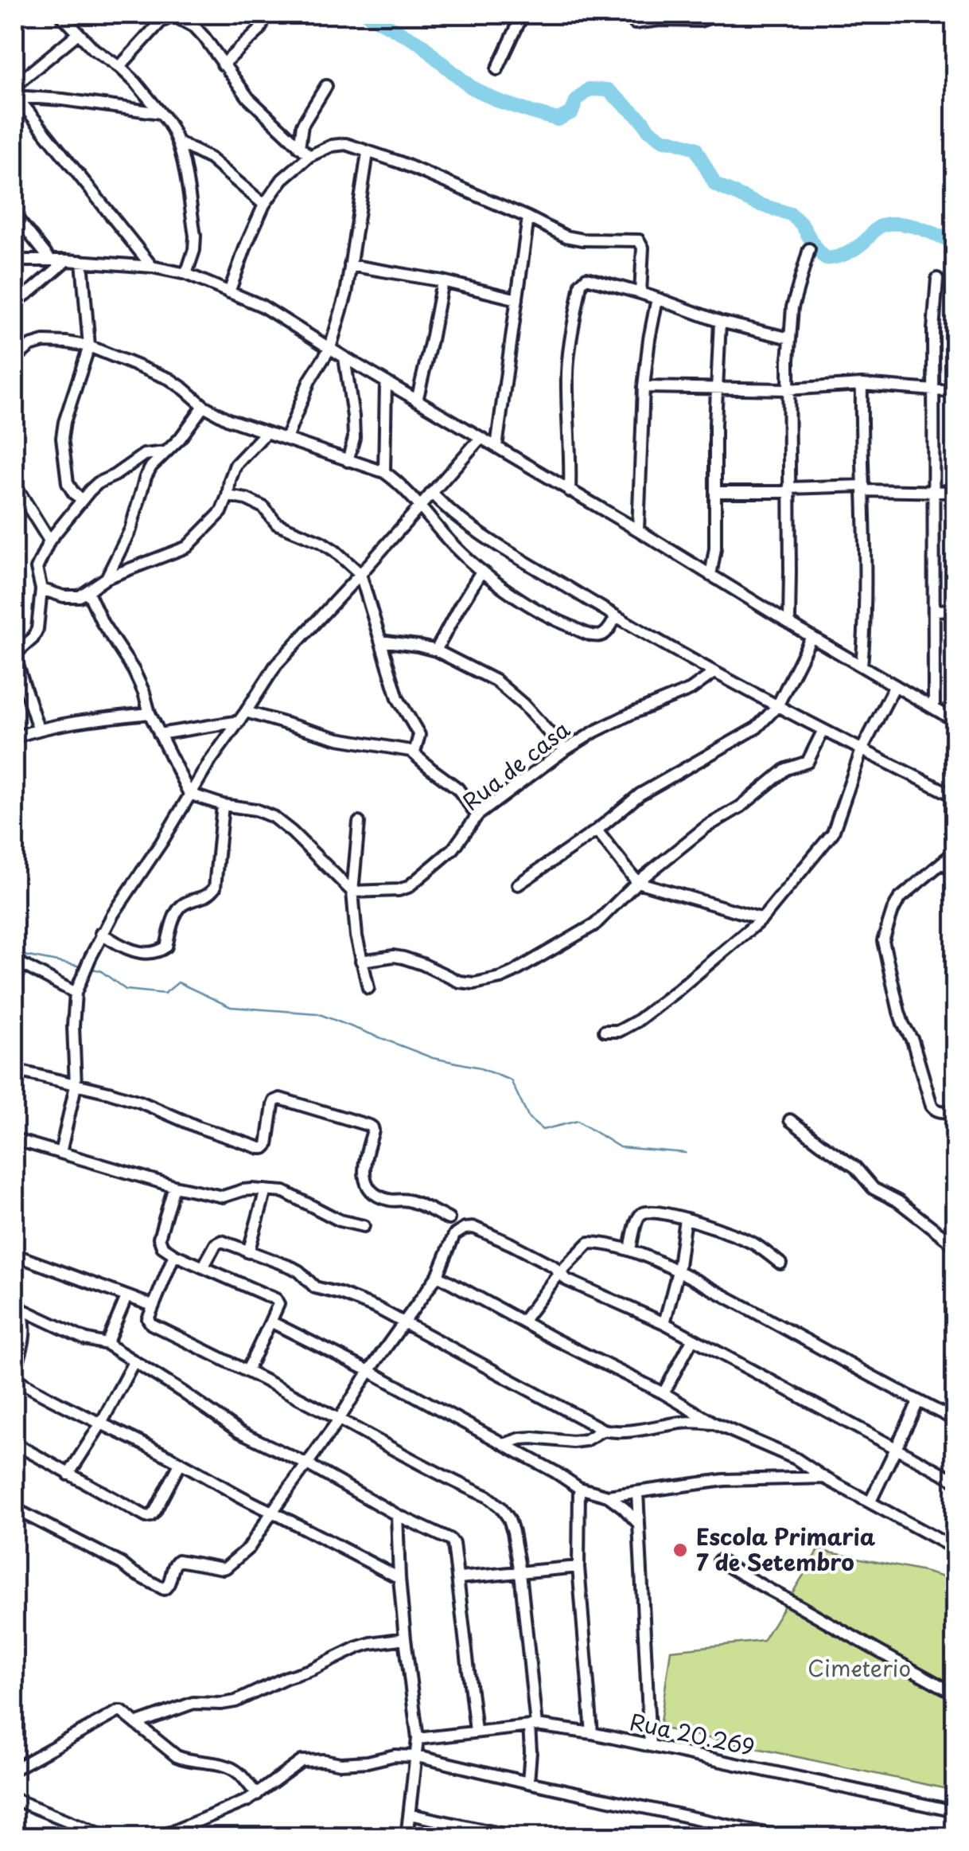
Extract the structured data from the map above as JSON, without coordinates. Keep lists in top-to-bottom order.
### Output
{
  "streets": {
    "street": ["Rua de casa", "Rua 20.269"]
  },
  "parks": ["Cimeterio"],
  "places": ["Escola Primaria 7 de Setembro"]
}
